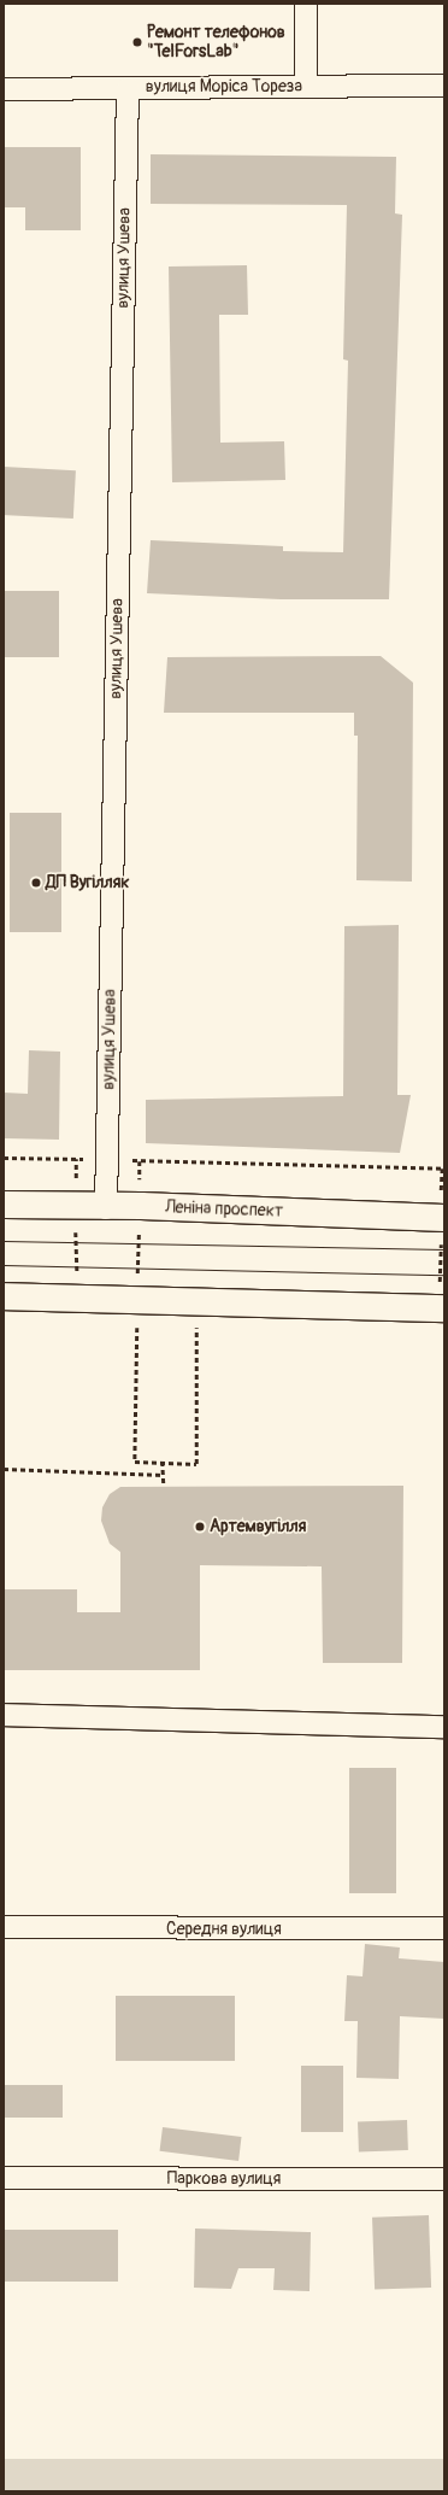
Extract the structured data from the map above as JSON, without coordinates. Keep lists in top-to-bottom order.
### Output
{
  "streets": {
    "main road": ["Леніна проспект"],
    "street": [
      "вулиця Моріса Тореза",
      "вулиця Ушева",
      "Середня вулиця",
      "Паркова вулиця"
    ]
  },
  "crossings": [
    ["вулиця Моріса Тореза", "вулиця Ушева"],
    ["вулиця Ушева", "Леніна проспект"]
  ],
  "places": ["Ремонт телефонов \"TelForsLab\"", "ДП Вугілляк", "Артемвугілля"]
}
